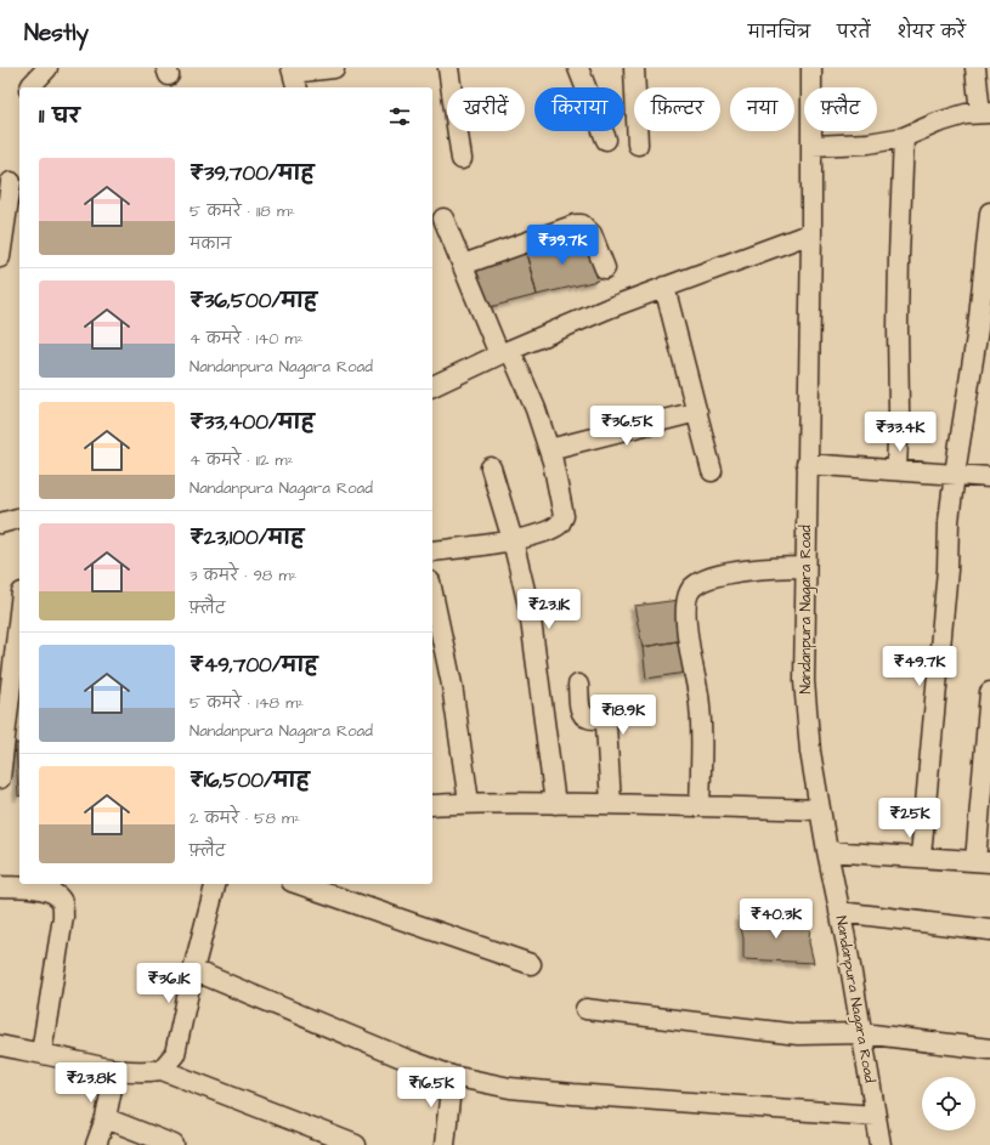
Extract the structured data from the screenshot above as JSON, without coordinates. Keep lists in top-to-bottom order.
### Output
{
  "streets": {
    "street": ["Nandanpura Nagara Road"]
  },
  "page": {
    "header": "Nestly",
    "nav": ["मानचित्र", "परतें", "शेयर करें"],
    "chip": [
      "खरीदें",
      "किराया",
      "फ़िल्टर",
      "नया",
      "फ़्लैट"
    ],
    "heading": "11 घर",
    "list": [
      {
        "name": "₹39,700/माह",
        "note": "5 कमरे · 118 m² · मकान"
      },
      {
        "name": "₹36,500/माह",
        "note": "4 कमरे · 140 m² · Nandanpura Nagara Road"
      },
      {
        "name": "₹33,400/माह",
        "note": "4 कमरे · 112 m² · Nandanpura Nagara Road"
      },
      {
        "name": "₹23,100/माह",
        "note": "3 कमरे · 98 m² · फ़्लैट"
      },
      {
        "name": "₹49,700/माह",
        "note": "5 कमरे · 148 m² · Nandanpura Nagara Road"
      },
      {
        "name": "₹16,500/माह",
        "note": "2 कमरे · 58 m² · फ़्लैट"
      }
    ],
    "price": [
      "₹39.7K",
      "₹36.5K",
      "₹33.4K",
      "₹23.1K",
      "₹49.7K",
      "₹18.9K",
      "₹25K",
      "₹40.3K",
      "₹36.1K",
      "₹23.8K",
      "₹16.5K"
    ]
  }
}
